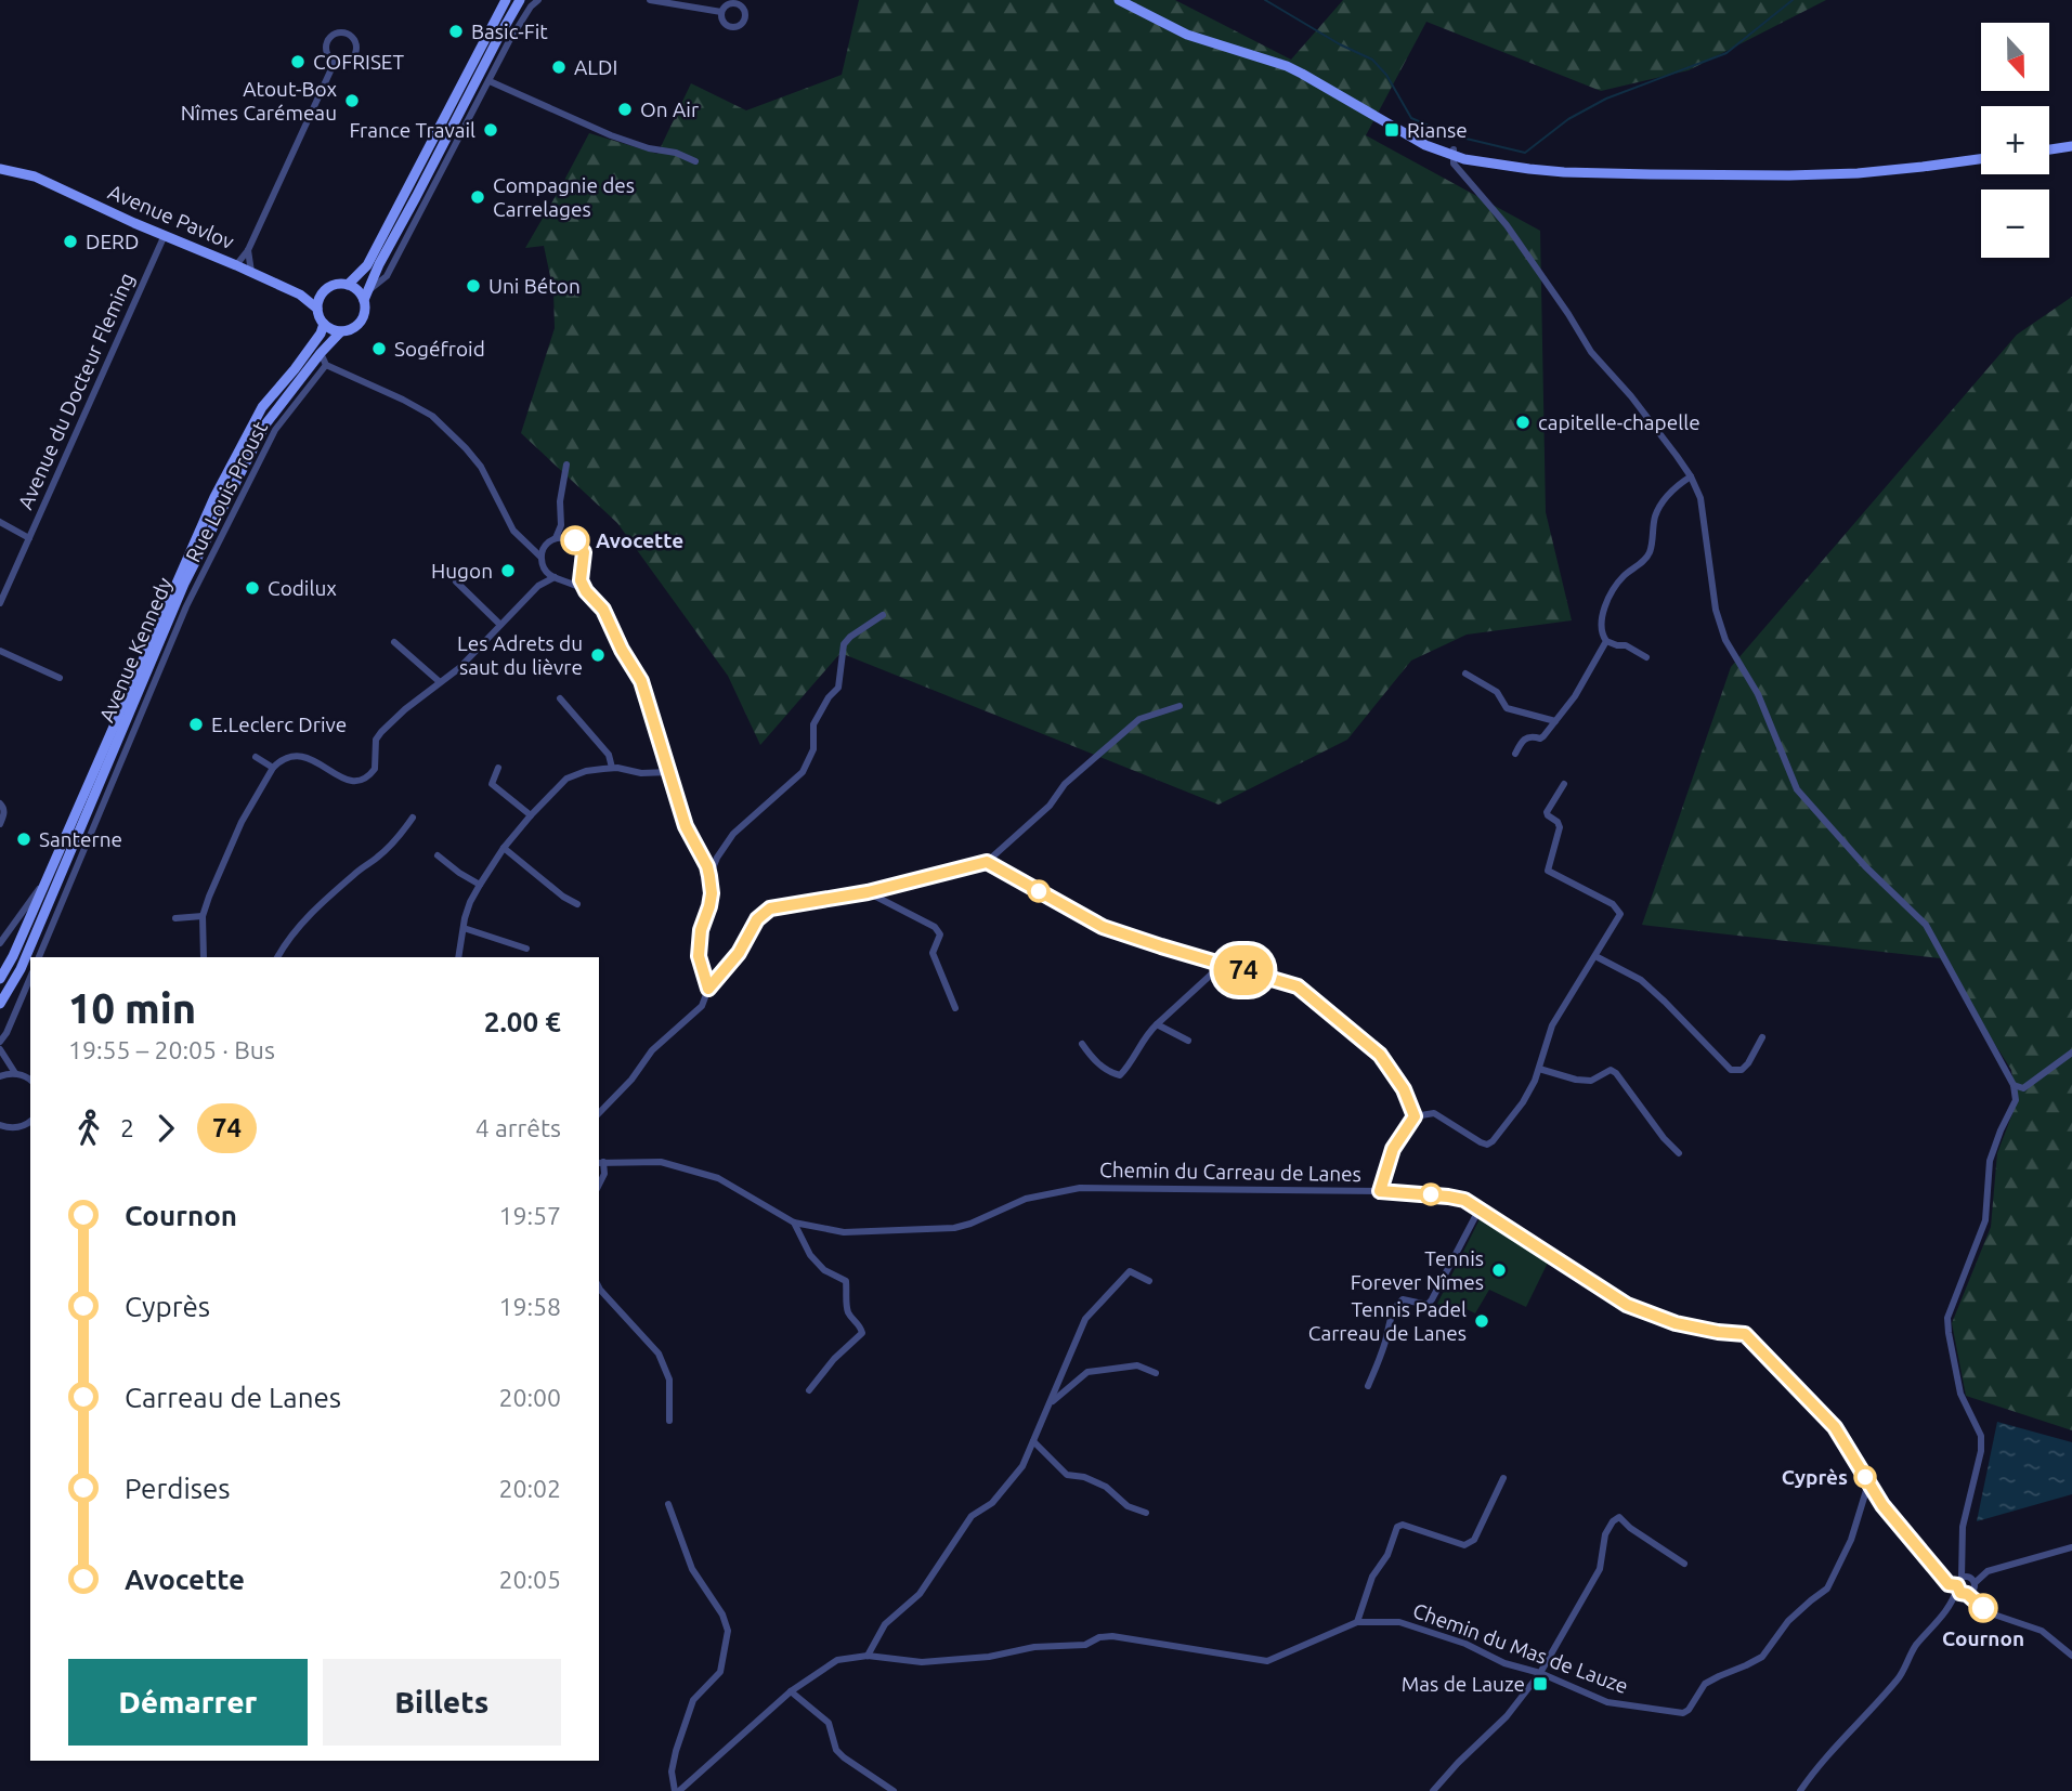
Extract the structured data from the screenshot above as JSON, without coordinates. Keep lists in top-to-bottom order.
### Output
{
  "streets": {
    "main road": ["Avenue Pavlov", "Avenue Kennedy"],
    "street": [
      "Avenue du Docteur Fleming",
      "Rue Louis Proust",
      "Chemin du Carreau de Lanes",
      "Chemin du Mas de Lauze"
    ]
  },
  "crossings": [
    ["Avenue Pavlov", "Avenue du Docteur Fleming"],
    ["Avenue Pavlov", "Avenue Kennedy"],
    ["Chemin du Carreau de Lanes", "Chemin du Mas de Lauze"]
  ],
  "places": {
    "other": [
      "Basic-Fit",
      "COFRISET",
      "ALDI",
      "Atout-Box Nîmes Carémeau",
      "On Air",
      "France Travail",
      "Compagnie des Carrelages",
      "DERD",
      "Uni Béton",
      "Sogéfroid",
      "capitelle-chapelle",
      "Avocette",
      "Hugon",
      "Codilux",
      "Les Adrets du saut du lièvre",
      "E.Leclerc Drive",
      "Santerne",
      "Tennis Forever Nîmes",
      "Tennis Padel Carreau de Lanes",
      "Cyprès",
      "Cournon"
    ],
    "transit": ["Rianse", "Mas de Lauze"]
  },
  "lines": ["bus line 74"],
  "north": "bottom",
  "page": {
    "on_map": "74",
    "map_buttons": ["+", "−"],
    "heading": ["10 min", "19:55 – 20:05 · Bus", "2.00 €"],
    "legs": ["2", "74", "4 arrêts"],
    "list": [
      {
        "name": "Cournon",
        "value": "19:57"
      },
      {
        "name": "Cyprès",
        "value": "19:58"
      },
      {
        "name": "Carreau de Lanes",
        "value": "20:00"
      },
      {
        "name": "Perdises",
        "value": "20:02"
      },
      {
        "name": "Avocette",
        "value": "20:05"
      }
    ],
    "buttons": ["Démarrer", "Billets"]
  }
}
